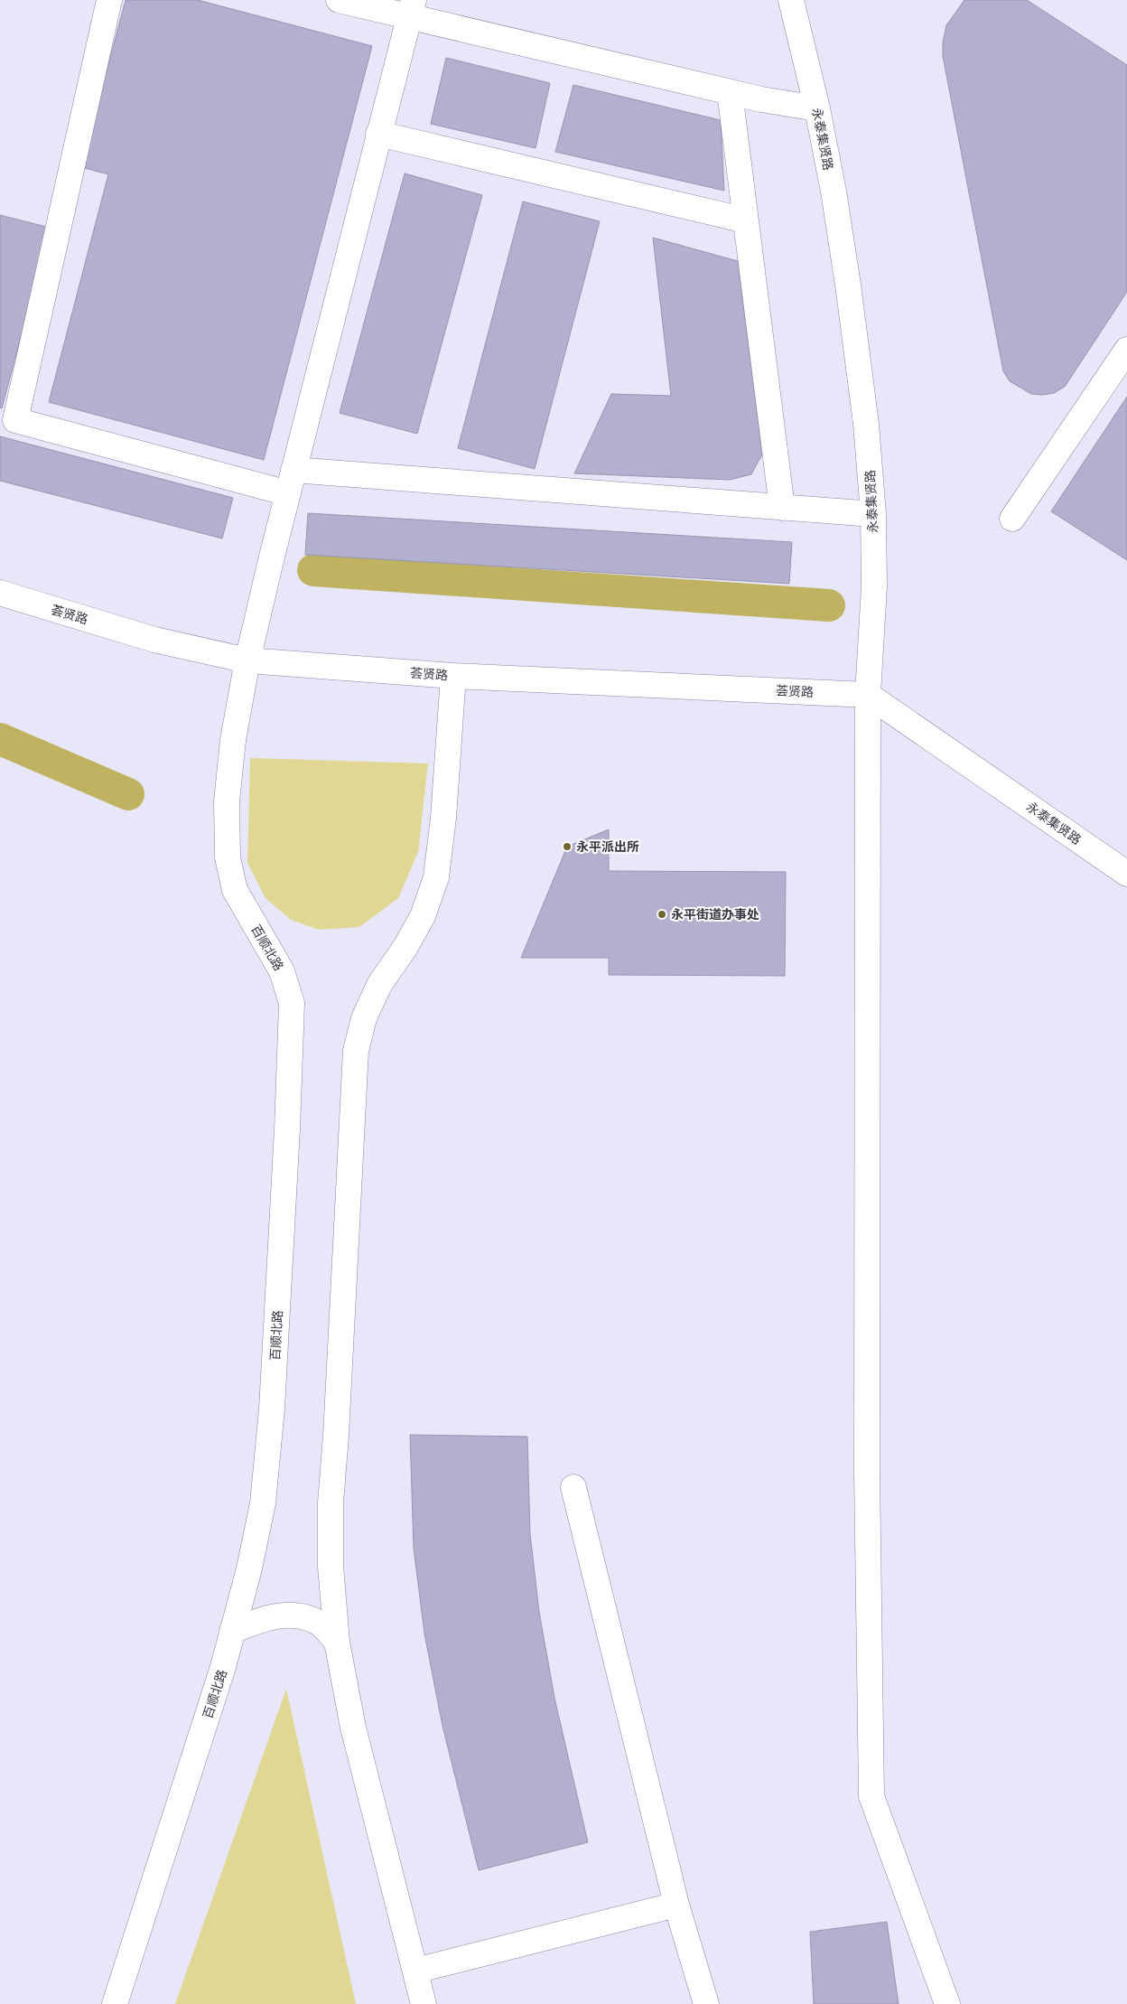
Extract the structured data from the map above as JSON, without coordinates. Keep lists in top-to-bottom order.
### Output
{
  "streets": {
    "street": ["永泰集贤路", "荟贤路", "百顺北路"]
  },
  "crossings": [
    ["永泰集贤路", "荟贤路"],
    ["荟贤路", "百顺北路"]
  ],
  "places": ["永平派出所", "永平街道办事处"]
}
